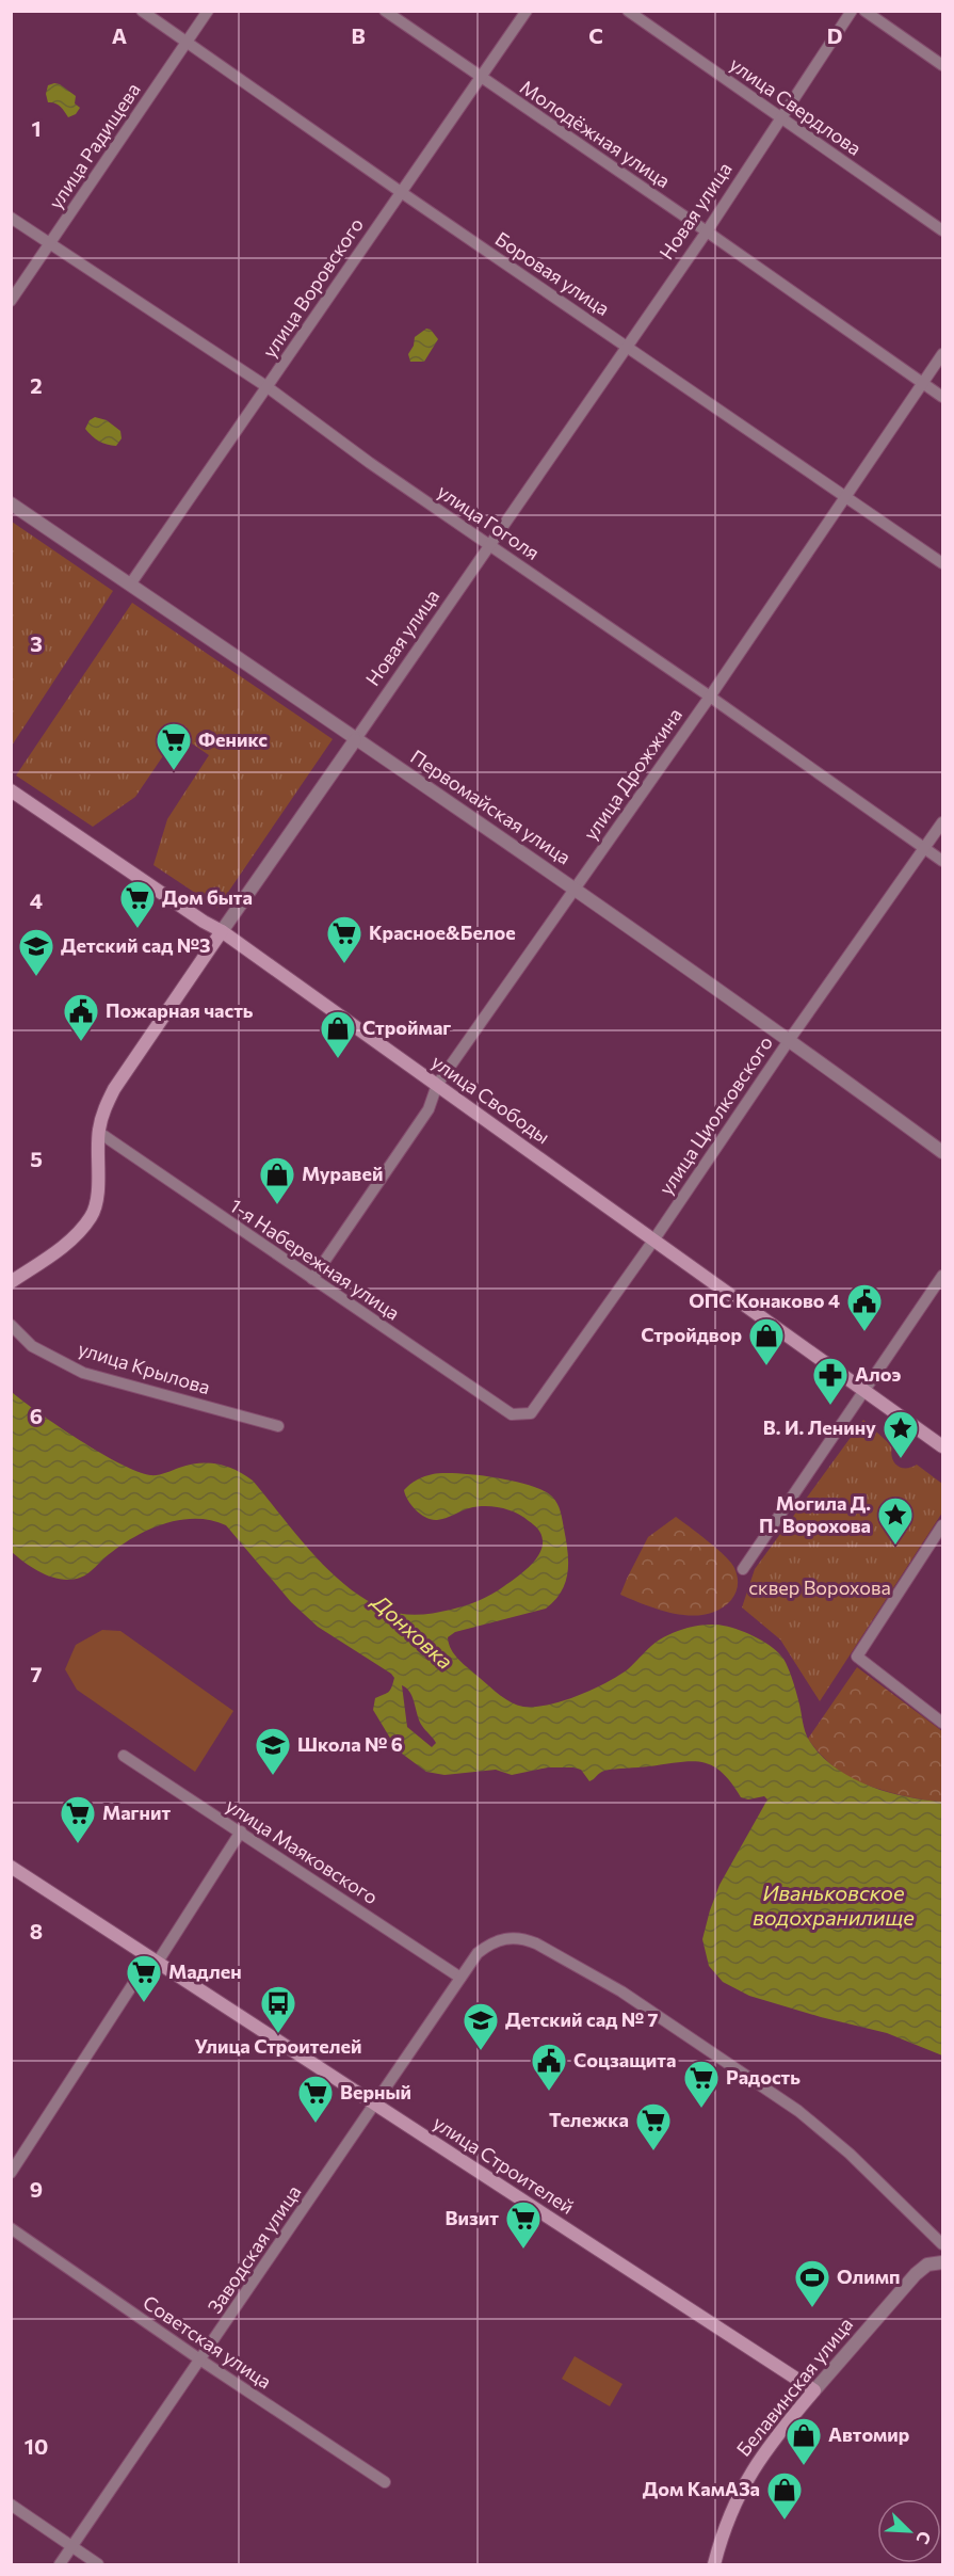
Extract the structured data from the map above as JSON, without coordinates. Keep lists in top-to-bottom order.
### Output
{
  "streets": {
    "main road": [
      "Новая улица",
      "улица Свободы",
      "улица Строителей",
      "Белавинская улица"
    ],
    "street": [
      "улица Свердлова",
      "Молодёжная улица",
      "улица Радищева",
      "Боровая улица",
      "улица Воровского",
      "улица Гоголя",
      "улица Дрожжина",
      "Первомайская улица",
      "улица Циолковского",
      "1-я Набережная улица",
      "улица Крылова",
      "улица Маяковского",
      "Заводская улица",
      "Советская улица"
    ]
  },
  "crossings": [
    ["улица Свердлова", "Новая улица"],
    ["Молодёжная улица", "Новая улица"],
    ["Молодёжная улица", "улица Воровского"],
    ["Молодёжная улица", "улица Дрожжина"],
    ["улица Радищева", "Боровая улица"],
    ["улица Радищева", "улица Гоголя"],
    ["Новая улица", "Боровая улица"],
    ["Новая улица", "улица Гоголя"],
    ["Новая улица", "Первомайская улица"],
    ["Новая улица", "улица Свободы"],
    ["Новая улица", "1-я Набережная улица"],
    ["Боровая улица", "улица Воровского"],
    ["Боровая улица", "улица Дрожжина"],
    ["улица Воровского", "улица Гоголя"],
    ["улица Воровского", "Первомайская улица"],
    ["улица Гоголя", "улица Дрожжина"],
    ["улица Гоголя", "улица Циолковского"],
    ["улица Дрожжина", "Первомайская улица"],
    ["улица Дрожжина", "улица Свободы"],
    ["улица Дрожжина", "1-я Набережная улица"],
    ["Первомайская улица", "улица Циолковского"],
    ["улица Свободы", "улица Циолковского"],
    ["улица Циолковского", "1-я Набережная улица"],
    ["улица Маяковского", "Заводская улица"],
    ["улица Строителей", "Заводская улица"],
    ["улица Строителей", "Белавинская улица"],
    ["Заводская улица", "Советская улица"]
  ],
  "water": ["Донховка", "Иваньковское водохранилище"],
  "parks": ["сквер Ворохова"],
  "places": {
    "supermarket": [
      "Феникс",
      "Дом быта",
      "Красное&Белое",
      "Магнит",
      "Мадлен",
      "Радость",
      "Верный",
      "Тележка",
      "Визит"
    ],
    "school or university": ["Детский сад №3", "Школа № 6", "Детский сад № 7"],
    "public building": ["Пожарная часть", "ОПС Конаково 4", "Соцзащита"],
    "shop": [
      "Строймаг",
      "Муравей",
      "Стройдвор",
      "Автомир",
      "Дом КамАЗа"
    ],
    "pharmacy": ["Алоэ"],
    "place": ["В. И. Ленину", "Могила Д. П. Ворохова"],
    "bus stop": ["Улица Строителей"],
    "sports": ["Олимп"]
  },
  "north": "bottom right",
  "grid": {
    "columns": [
      "A",
      "B",
      "C",
      "D"
    ],
    "rows": [
      "1",
      "2",
      "3",
      "4",
      "5",
      "6",
      "7",
      "8",
      "9",
      "10"
    ]
  }
}
